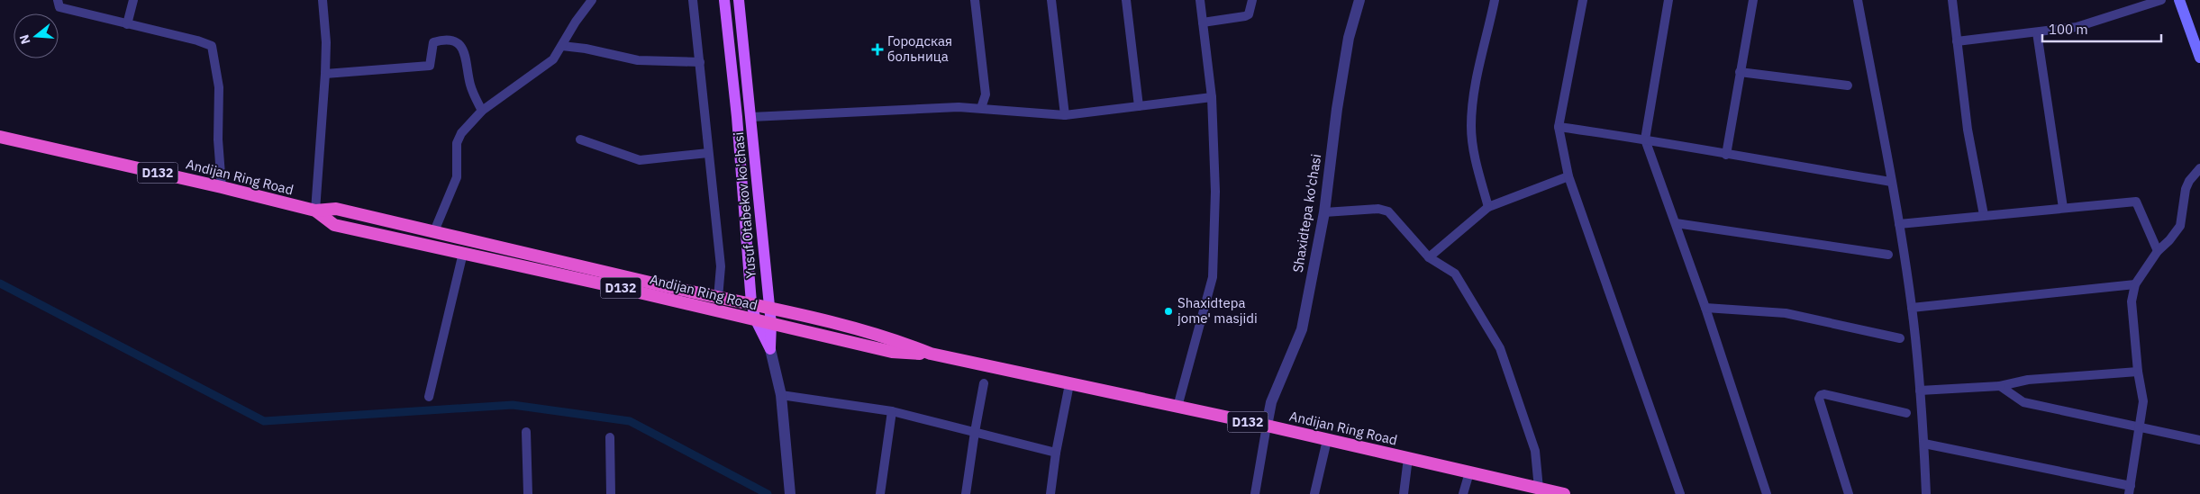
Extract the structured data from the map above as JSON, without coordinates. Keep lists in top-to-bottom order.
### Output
{
  "streets": {
    "highway": ["D132", "Andijan Ring Road"],
    "main road": ["Yusuf Otabekov ko'chasi"],
    "street": ["Shaxidtepa ko'chasi"]
  },
  "crossings": [
    ["Andijan Ring Road", "Yusuf Otabekov ko'chasi"],
    ["Andijan Ring Road", "Shaxidtepa ko'chasi"]
  ],
  "places": {
    "health": ["Городская больница"],
    "other": ["Shaxidtepa jome' masjidi"]
  },
  "scale_bar": "100 m",
  "north": "left"
}
